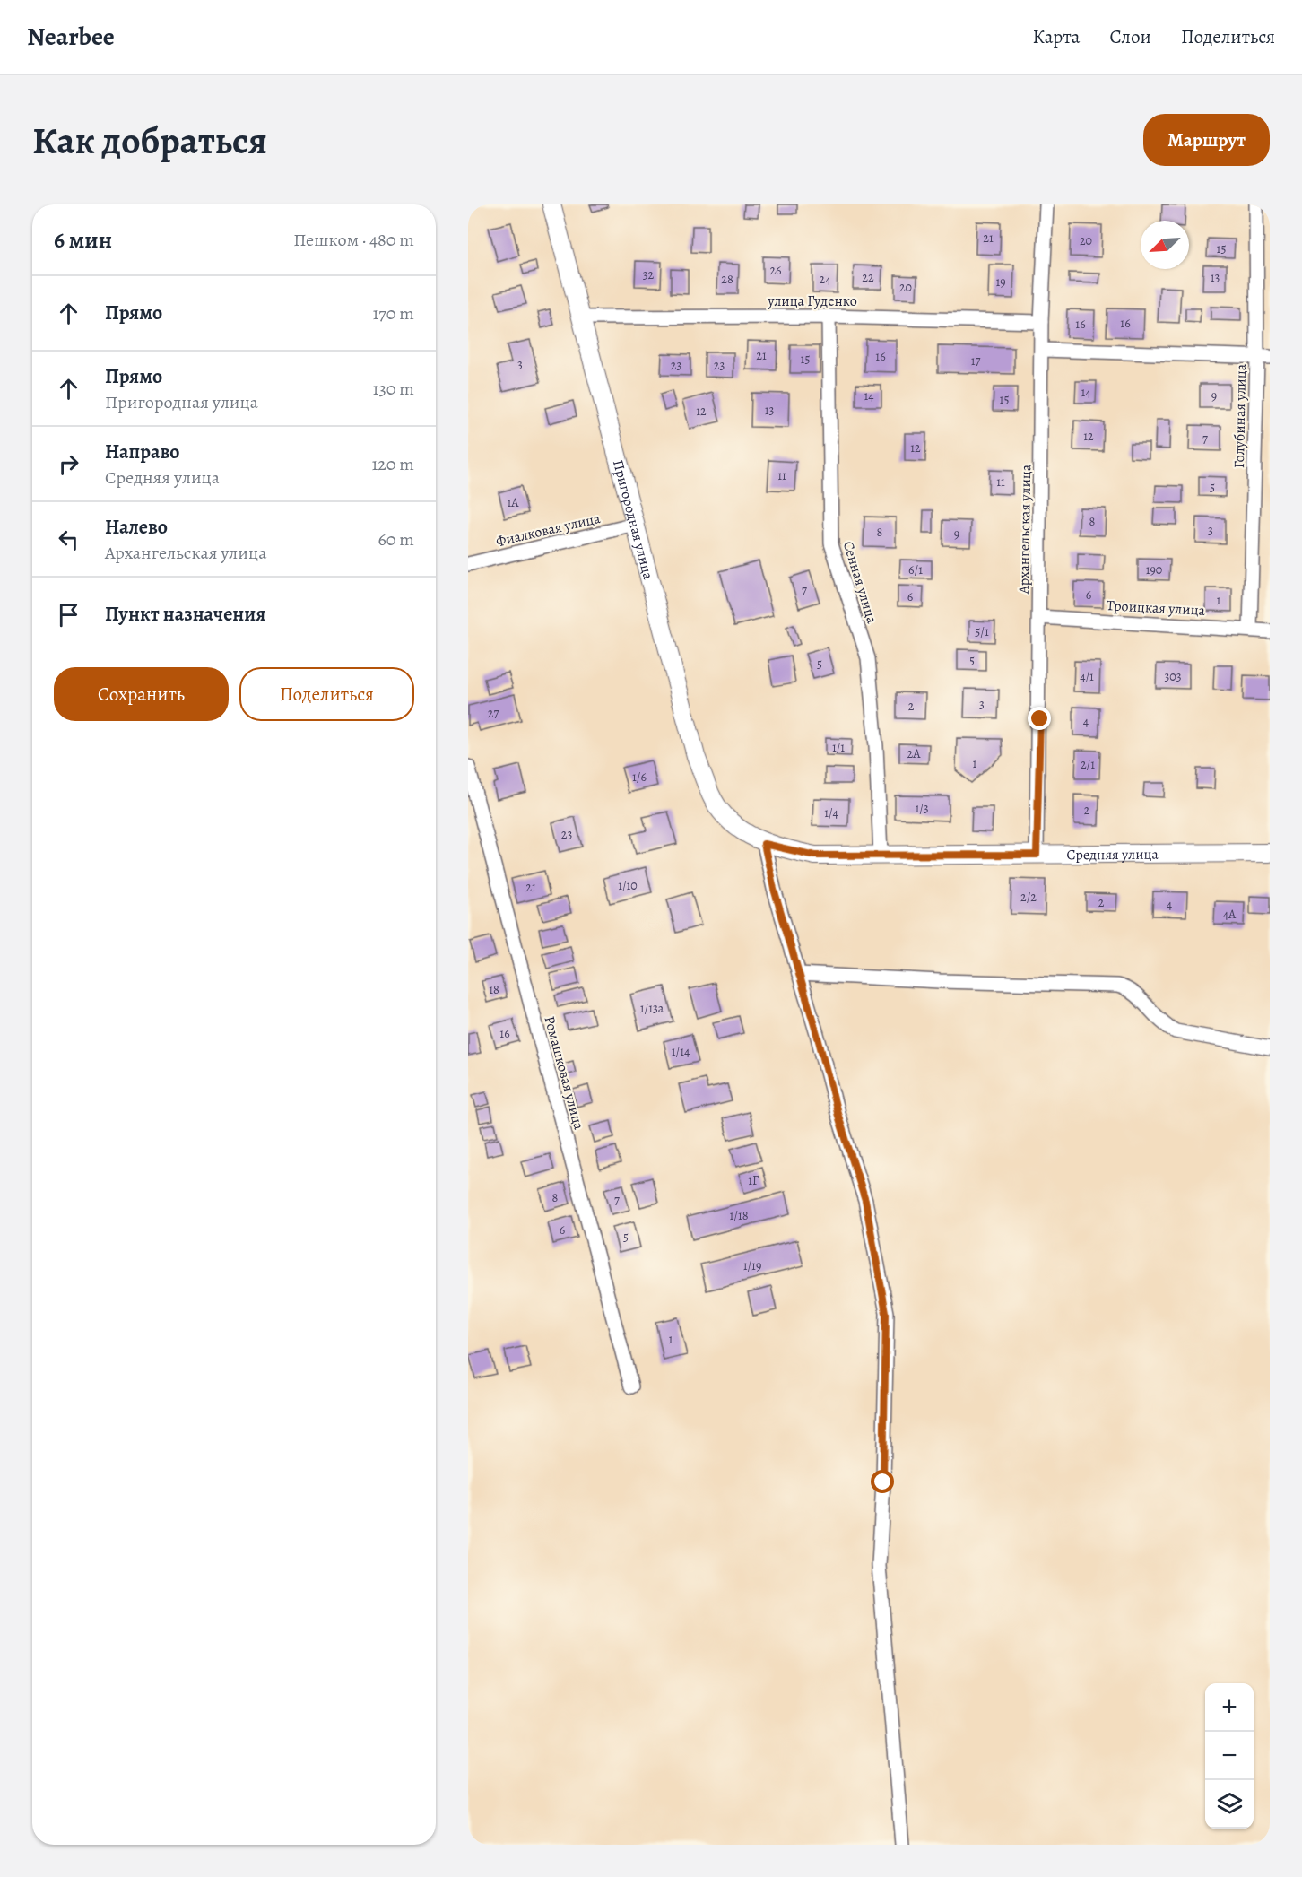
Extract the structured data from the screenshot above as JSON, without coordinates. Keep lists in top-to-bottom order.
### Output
{
  "streets": {
    "street": [
      "улица Гуденко",
      "Голубиная улица",
      "Пригородная улица",
      "Фиалковая улица",
      "Архангельская улица",
      "Сенная улица",
      "Троицкая улица",
      "Средняя улица",
      "Ромашковая улица"
    ]
  },
  "crossings": [
    ["улица Гуденко", "Пригородная улица"],
    ["улица Гуденко", "Архангельская улица"],
    ["улица Гуденко", "Сенная улица"],
    ["Голубиная улица", "Троицкая улица"],
    ["Пригородная улица", "Фиалковая улица"],
    ["Пригородная улица", "Средняя улица"],
    ["Архангельская улица", "Троицкая улица"],
    ["Архангельская улица", "Средняя улица"],
    ["Сенная улица", "Средняя улица"]
  ],
  "house_numbers": [
    "21",
    "20",
    "15",
    "26",
    "32",
    "22",
    "13",
    "28",
    "24",
    "19",
    "20",
    "16",
    "16",
    "21",
    "16",
    "15",
    "17",
    "3",
    "23",
    "23",
    "14",
    "14",
    "9",
    "15",
    "13",
    "12",
    "12",
    "7",
    "12",
    "11",
    "11",
    "5",
    "1А",
    "8",
    "3",
    "8",
    "9",
    "6/1",
    "190",
    "7",
    "6",
    "6",
    "1",
    "5/1",
    "5",
    "5",
    "4/1",
    "303",
    "3",
    "2",
    "27",
    "4",
    "1/1",
    "2А",
    "1",
    "2/1",
    "1/6",
    "1/3",
    "2",
    "1/4",
    "23",
    "1/10",
    "21",
    "2/2",
    "2",
    "4",
    "4А",
    "18",
    "1/13а",
    "16",
    "1/14",
    "1Г",
    "8",
    "7",
    "1/18",
    "6",
    "5",
    "1/19",
    "1"
  ],
  "north": "bottom left",
  "page": {
    "header": "Nearbee",
    "nav": ["Карта", "Слои", "Поделиться"],
    "buttons": [
      "Маршрут",
      ["Сохранить", "Поделиться"]
    ],
    "title": "Как добраться",
    "heading": ["6 мин", "Пешком · 480 m"],
    "list": [
      ["Прямо", "170 m"],
      ["Прямо", "Пригородная улица", "130 m"],
      ["Направо", "Средняя улица", "120 m"],
      ["Налево", "Архангельская улица", "60 m"],
      "Пункт назначения"
    ],
    "map_buttons": ["+", "−"]
  }
}
